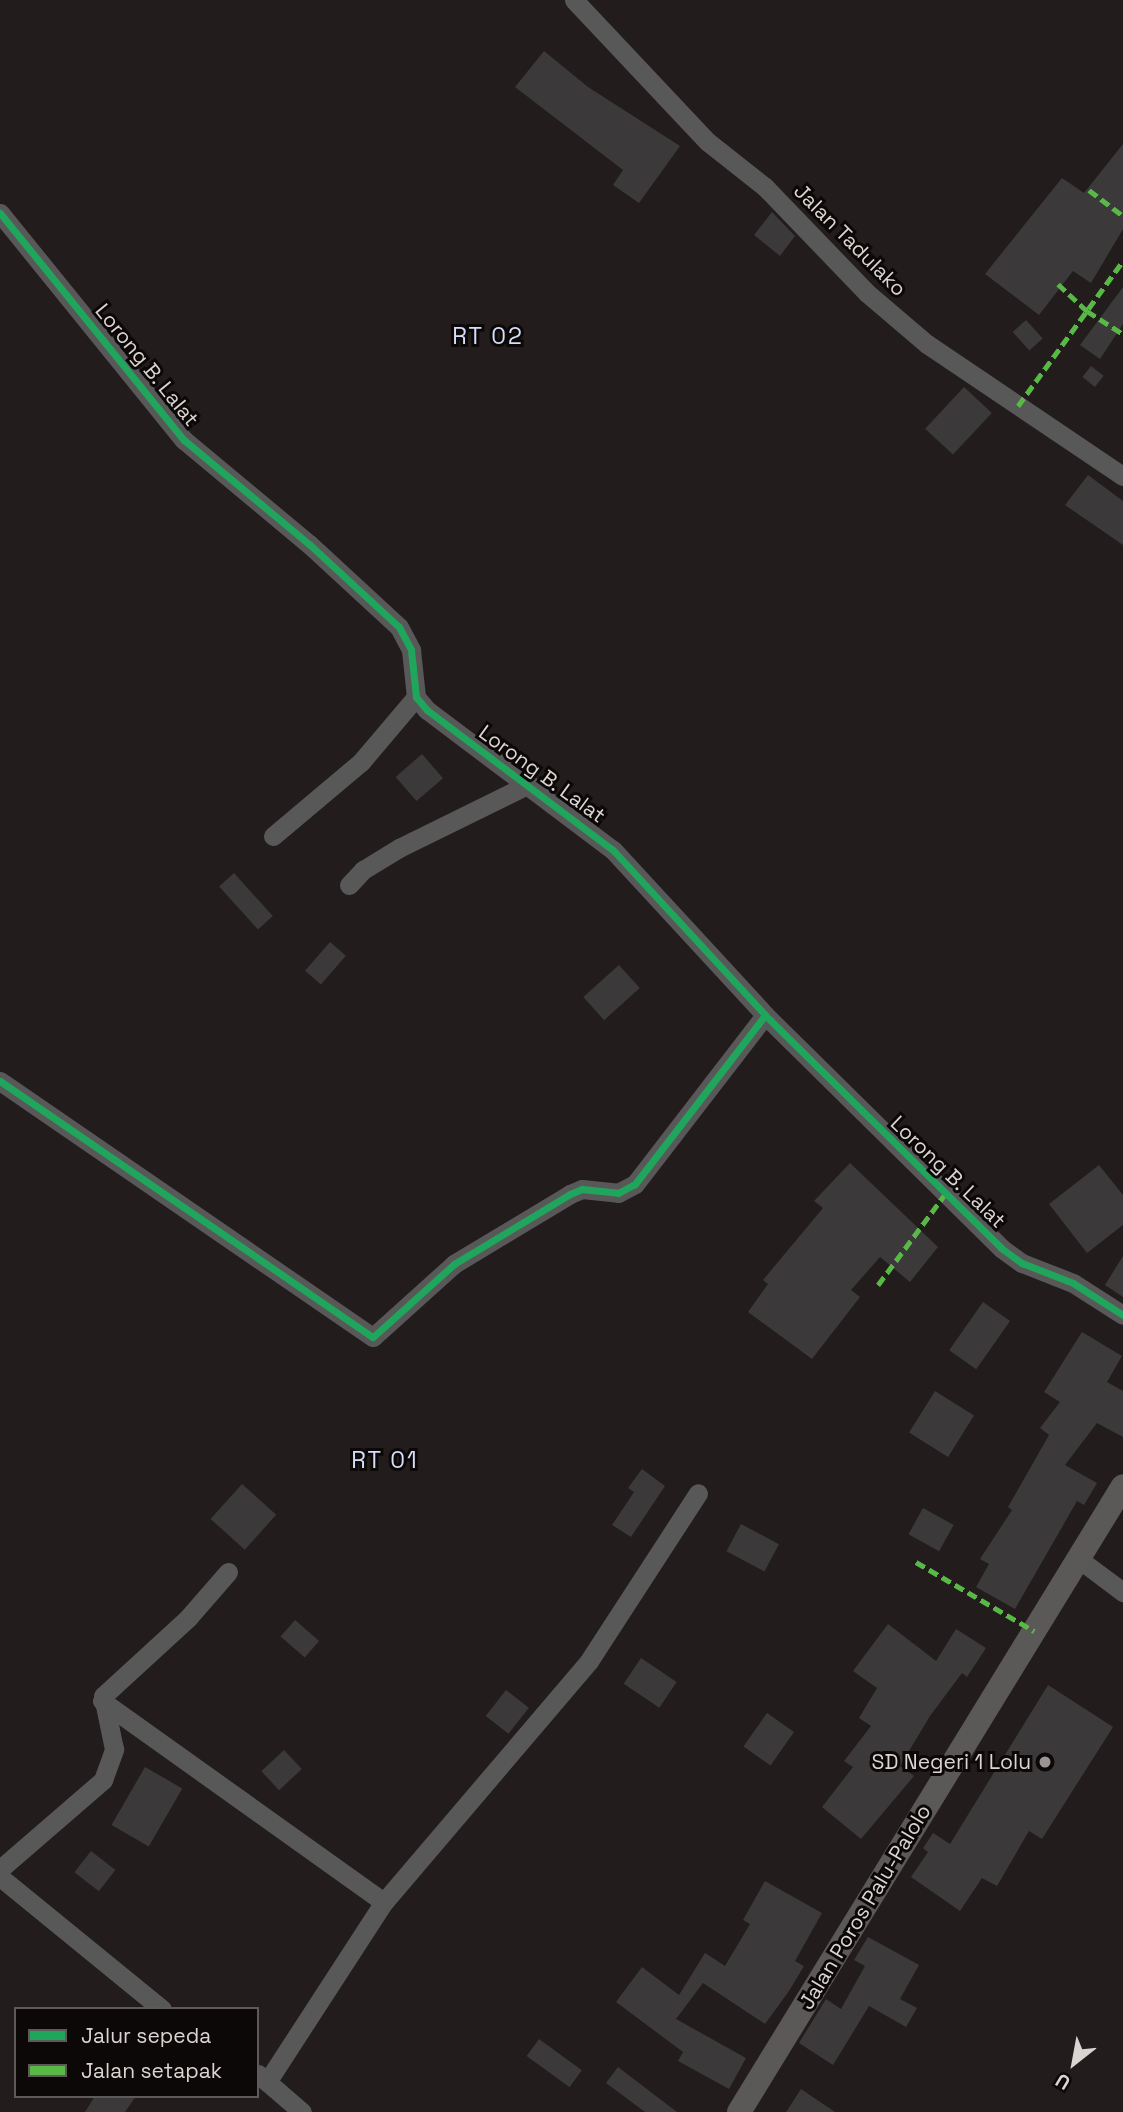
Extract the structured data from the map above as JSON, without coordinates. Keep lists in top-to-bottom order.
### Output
{
  "streets": {
    "main road": ["Jalan Poros Palu-Palolo"],
    "street": ["Jalan Tadulako", "Lorong B. Lalat"]
  },
  "districts": ["RT 02", "RT 01"],
  "places": ["SD Negeri 1 Lolu"],
  "legend": ["Jalur sepeda", "Jalan setapak"],
  "north": "bottom left"
}
